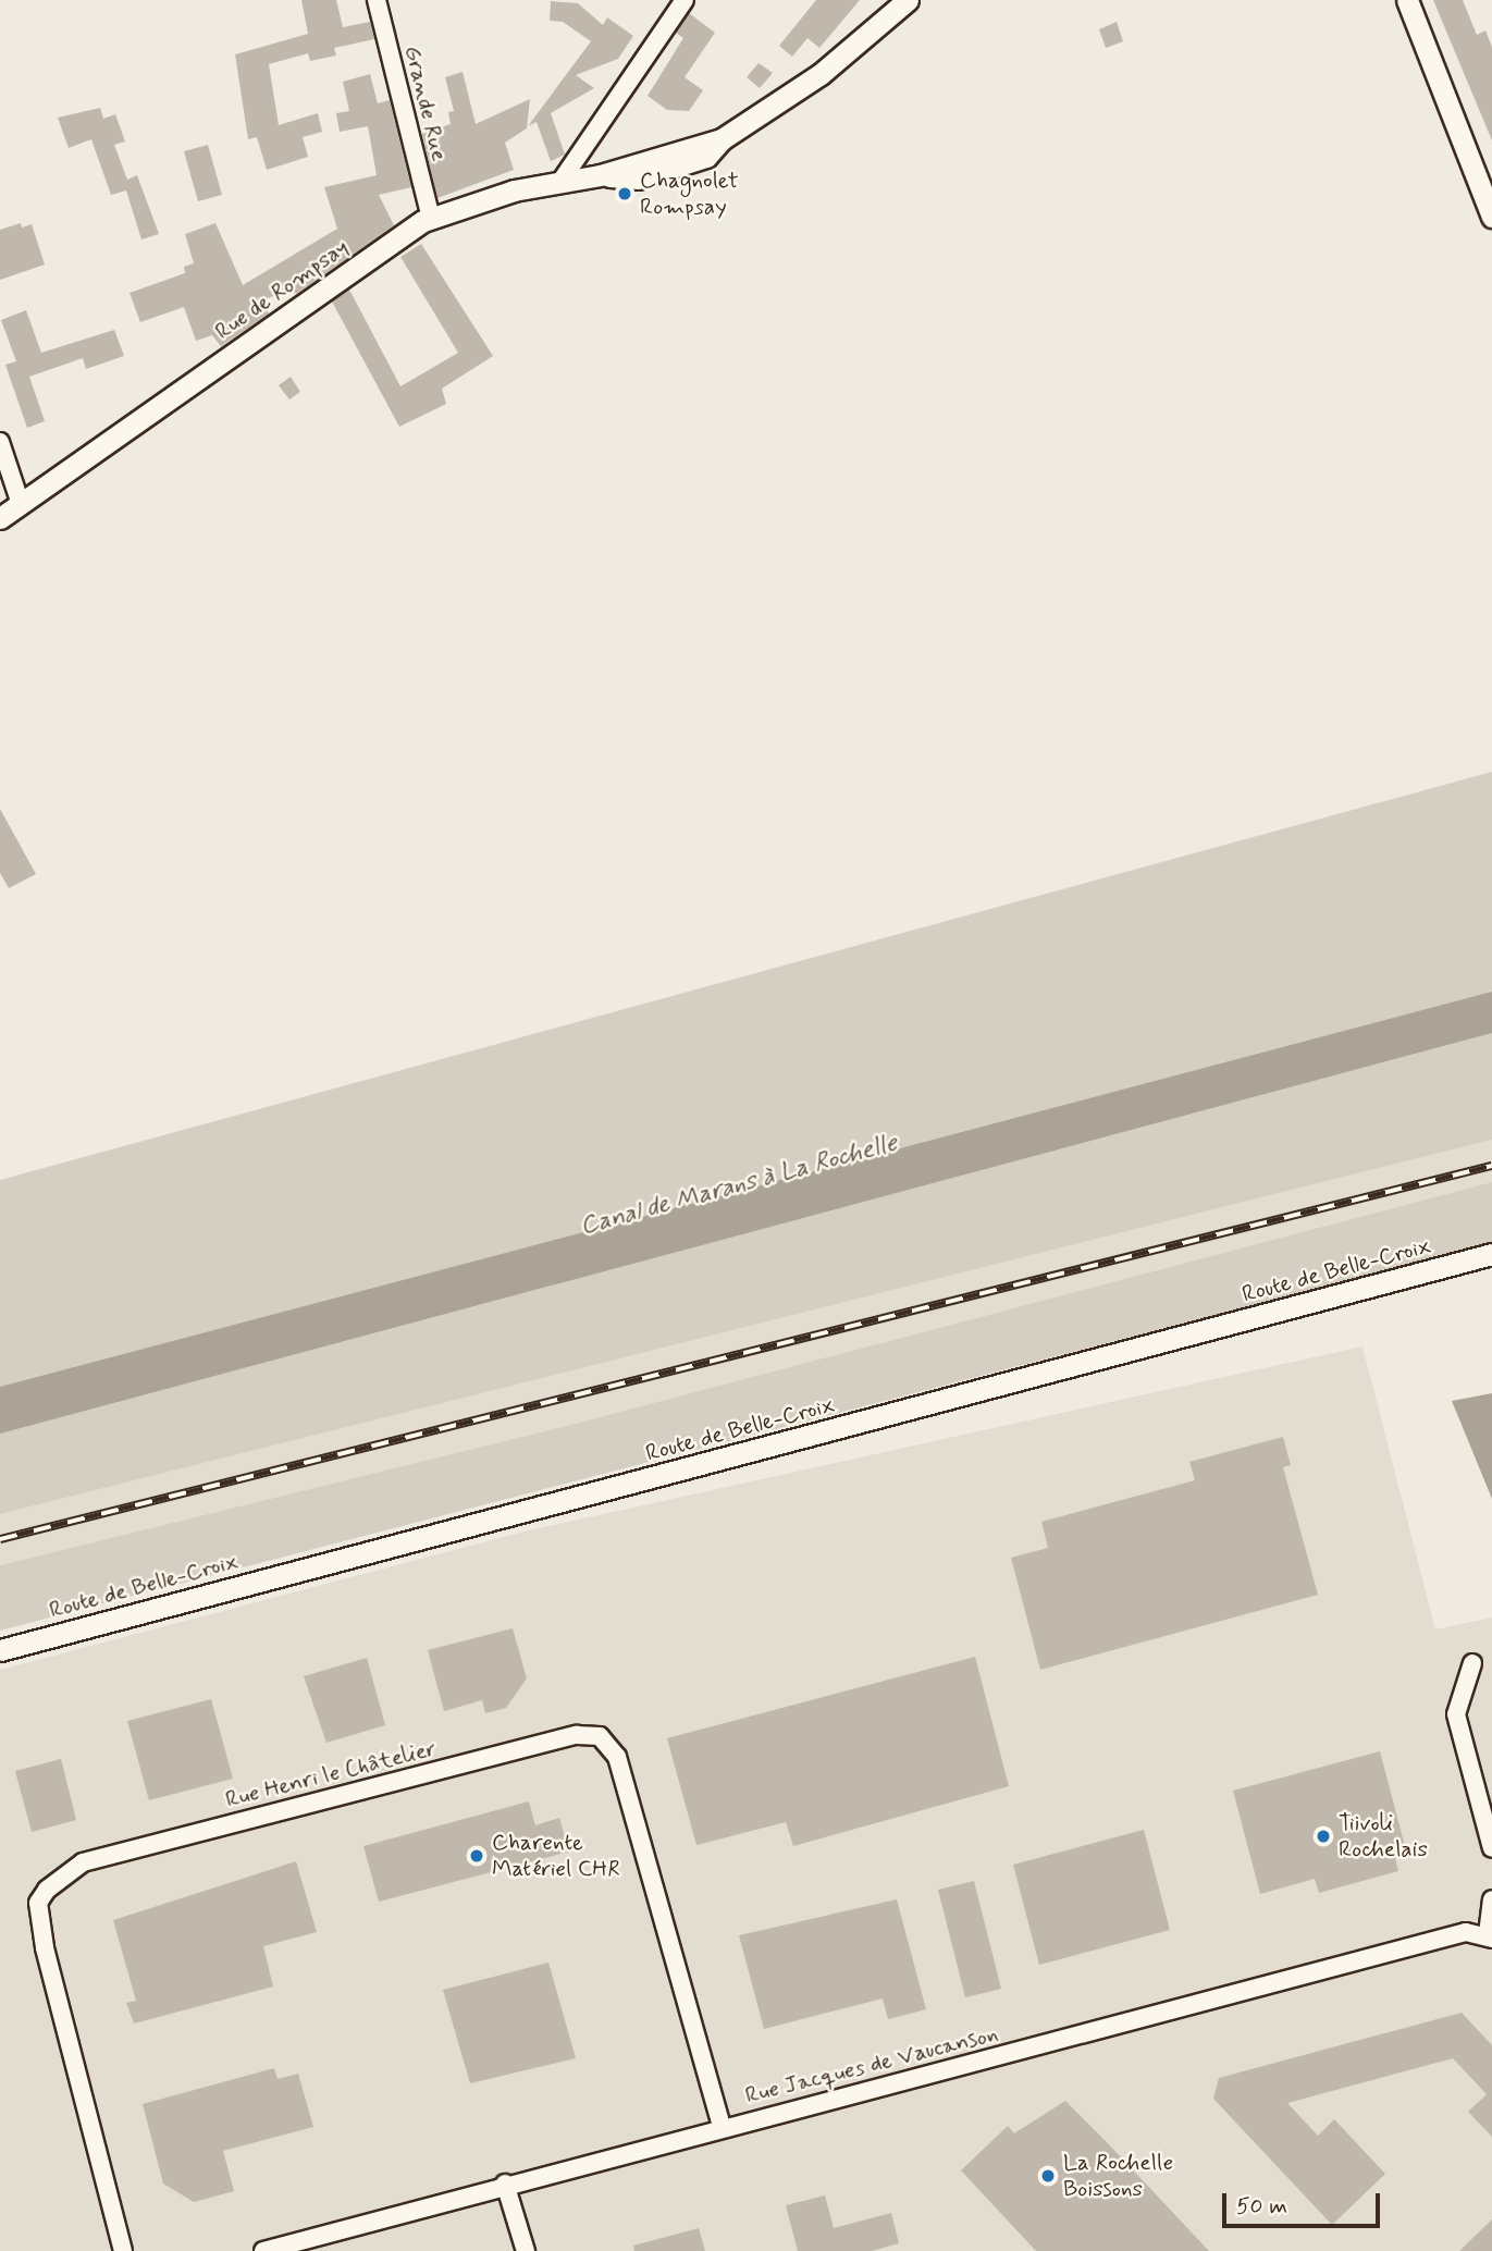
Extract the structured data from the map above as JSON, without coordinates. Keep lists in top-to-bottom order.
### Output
{
  "streets": {
    "street": [
      "Grande Rue",
      "Rue de Rompsay",
      "Route de Belle-Croix",
      "Rue Henri le Châtelier",
      "Rue Jacques de Vaucanson"
    ]
  },
  "crossings": [
    ["Grande Rue", "Rue de Rompsay"],
    ["Rue Henri le Châtelier", "Rue Jacques de Vaucanson"]
  ],
  "water": ["Canal de Marans à La Rochelle"],
  "places": [
    "Chagnolet Rompsay",
    "Tiivoli Rochelais",
    "Charente Matériel CHR",
    "La Rochelle Boissons"
  ],
  "scale_bar": "50 m"
}
